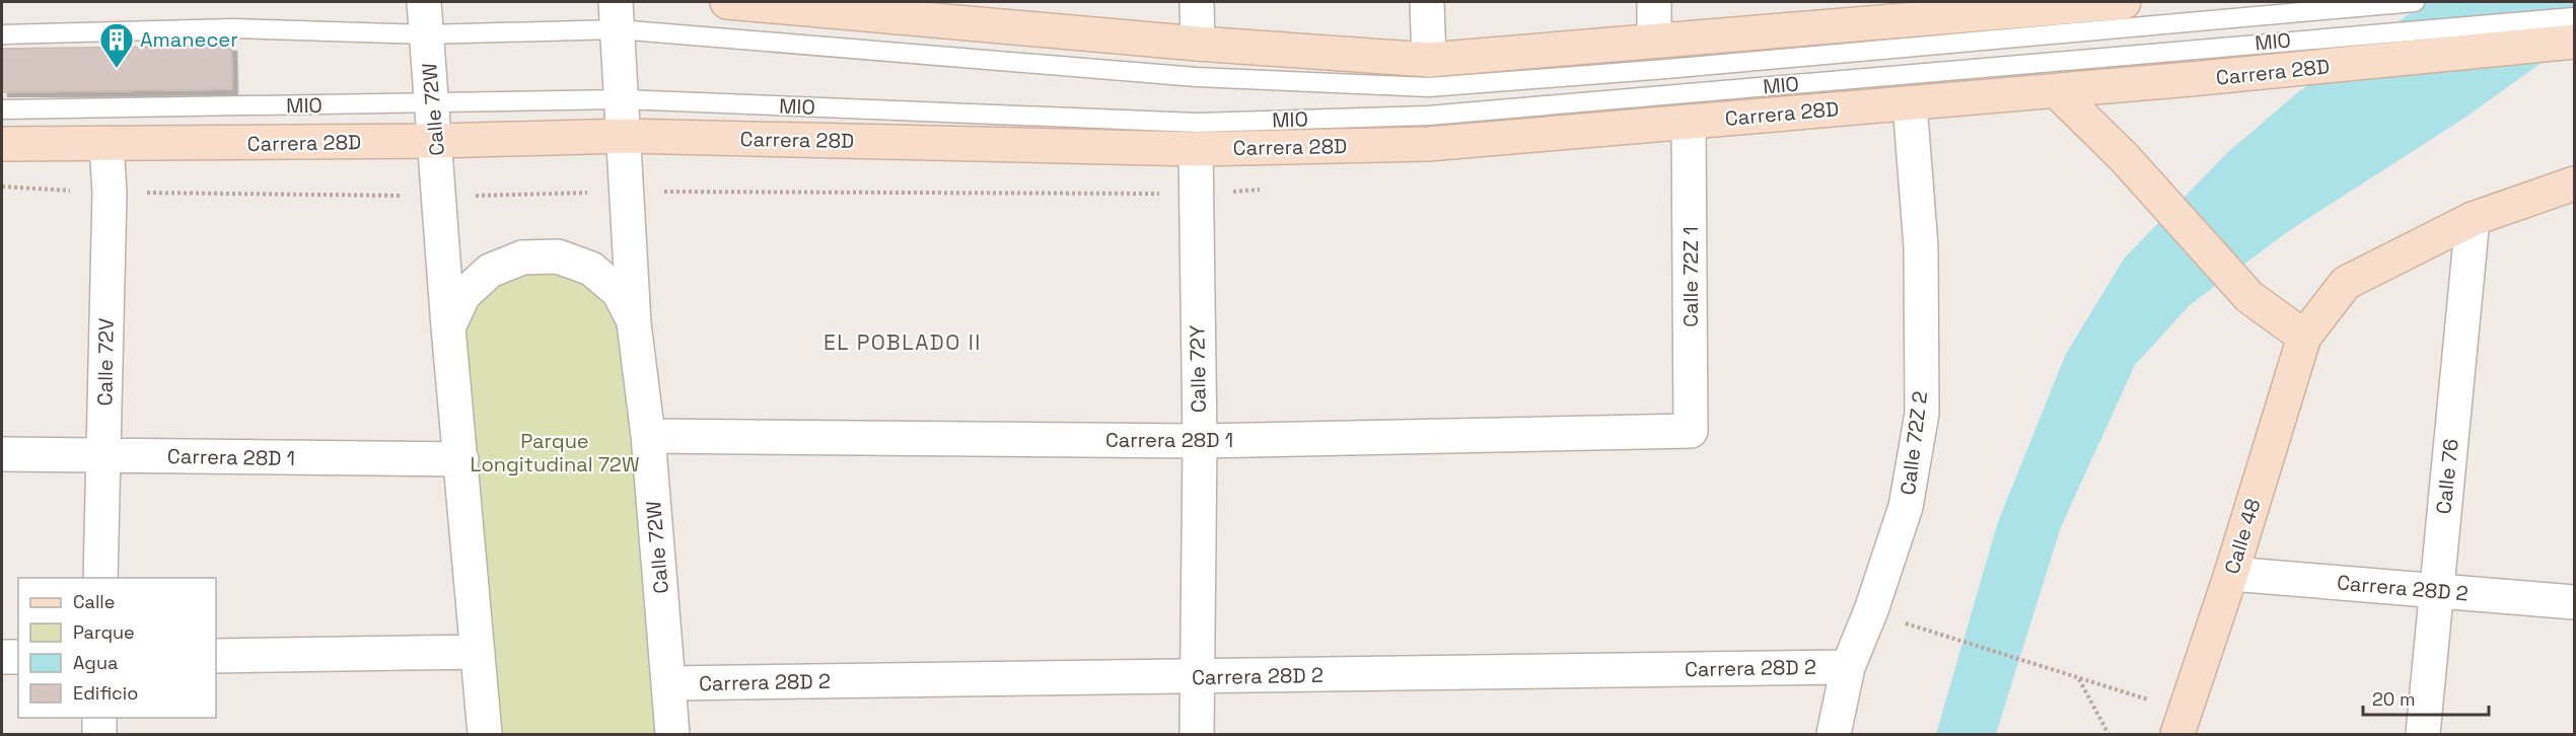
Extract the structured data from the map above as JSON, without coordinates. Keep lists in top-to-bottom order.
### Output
{
  "streets": {
    "street": [
      "Carrera 28D",
      "Calle 72W",
      "Calle 72Z 1",
      "Calle 72V",
      "Calle 72Y",
      "Carrera 28D 1",
      "Calle 72Z 2",
      "Calle 76",
      "Calle 48",
      "Carrera 28D 2"
    ],
    "lane": ["MIO"]
  },
  "crossings": [
    ["MIO", "Calle 72W"],
    ["Carrera 28D", "Calle 72W"],
    ["Carrera 28D", "Calle 72Z 1"],
    ["Carrera 28D", "Calle 72V"],
    ["Carrera 28D", "Calle 72Y"],
    ["Carrera 28D", "Calle 72Z 2"],
    ["Calle 72W", "Carrera 28D 1"],
    ["Calle 72W", "Carrera 28D 2"],
    ["Calle 72Z 1", "Carrera 28D 1"],
    ["Calle 72V", "Carrera 28D 1"],
    ["Calle 72Y", "Carrera 28D 1"],
    ["Calle 72Y", "Carrera 28D 2"],
    ["Calle 72Z 2", "Carrera 28D 2"],
    ["Calle 76", "Carrera 28D 2"],
    ["Calle 48", "Carrera 28D 2"]
  ],
  "districts": ["EL POBLADO II"],
  "parks": ["Parque Longitudinal 72W"],
  "places": {
    "building": ["Amanecer"]
  },
  "legend": [
    "Calle",
    "Parque",
    "Agua",
    "Edificio"
  ],
  "scale_bar": "20 m"
}
